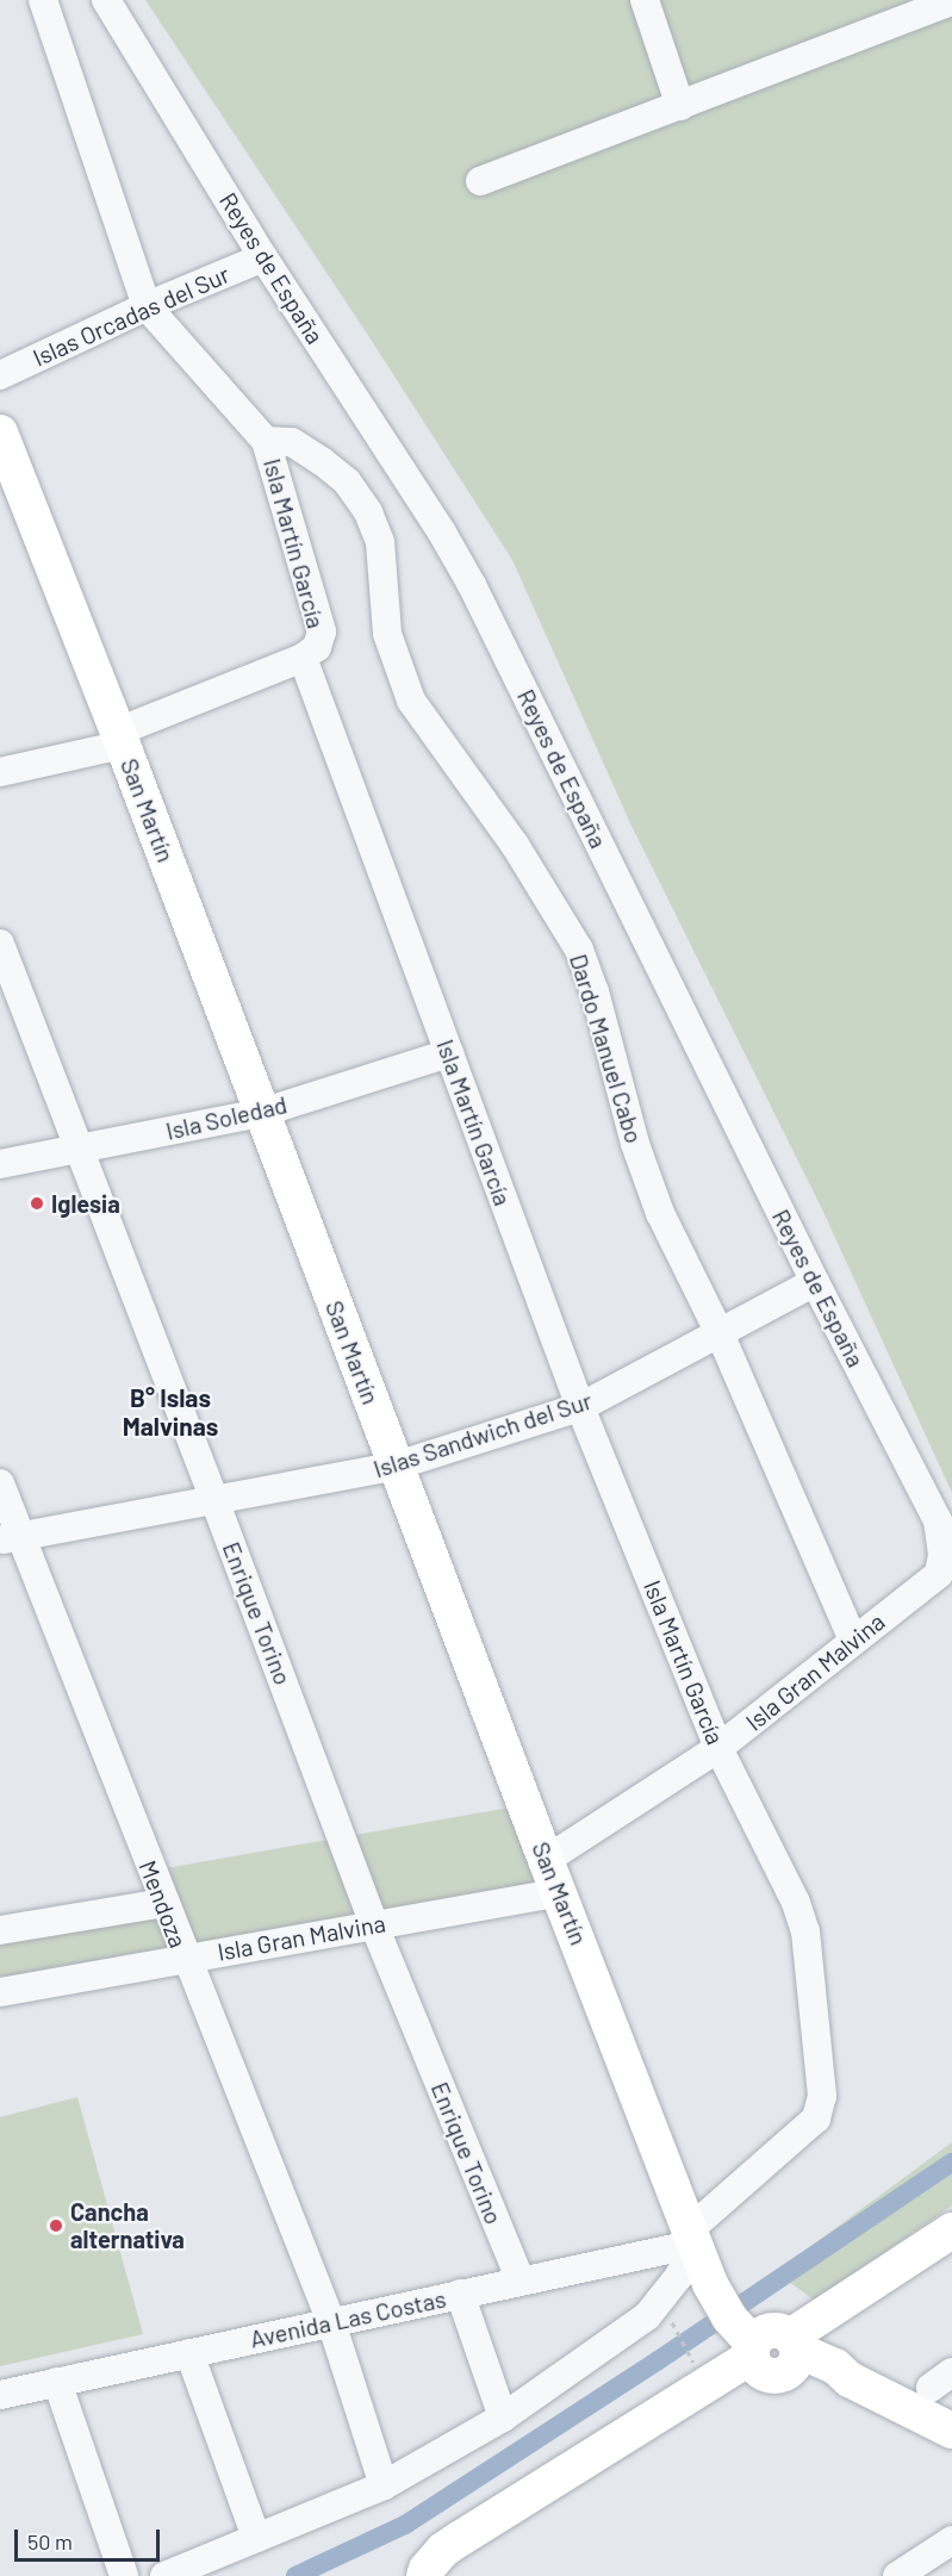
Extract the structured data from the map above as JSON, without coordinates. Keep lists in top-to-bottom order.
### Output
{
  "streets": {
    "main road": ["San Martín"],
    "street": [
      "Reyes de España",
      "Islas Orcadas del Sur",
      "Isla Martín García",
      "Dardo Manuel Cabo",
      "Isla Soledad",
      "Islas Sandwich del Sur",
      "Enrique Torino",
      "Isla Gran Malvina",
      "Mendoza",
      "Avenida Las Costas"
    ]
  },
  "crossings": [
    ["Reyes de España", "Islas Orcadas del Sur"],
    ["Reyes de España", "Islas Sandwich del Sur"],
    ["Reyes de España", "Isla Gran Malvina"],
    ["Islas Orcadas del Sur", "Isla Martín García"],
    ["Isla Martín García", "San Martín"],
    ["Isla Martín García", "Dardo Manuel Cabo"],
    ["Isla Martín García", "Isla Soledad"],
    ["Isla Martín García", "Islas Sandwich del Sur"],
    ["Isla Martín García", "Isla Gran Malvina"],
    ["Isla Martín García", "Avenida Las Costas"],
    ["San Martín", "Isla Soledad"],
    ["San Martín", "Islas Sandwich del Sur"],
    ["San Martín", "Isla Gran Malvina"],
    ["San Martín", "Avenida Las Costas"],
    ["Dardo Manuel Cabo", "Islas Sandwich del Sur"],
    ["Dardo Manuel Cabo", "Isla Gran Malvina"],
    ["Isla Soledad", "Enrique Torino"],
    ["Islas Sandwich del Sur", "Enrique Torino"],
    ["Islas Sandwich del Sur", "Mendoza"],
    ["Enrique Torino", "Isla Gran Malvina"],
    ["Enrique Torino", "Avenida Las Costas"],
    ["Isla Gran Malvina", "Mendoza"],
    ["Mendoza", "Avenida Las Costas"]
  ],
  "districts": ["B° Islas Malvinas"],
  "places": ["Iglesia", "Cancha alternativa"],
  "scale_bar": "50 m"
}
